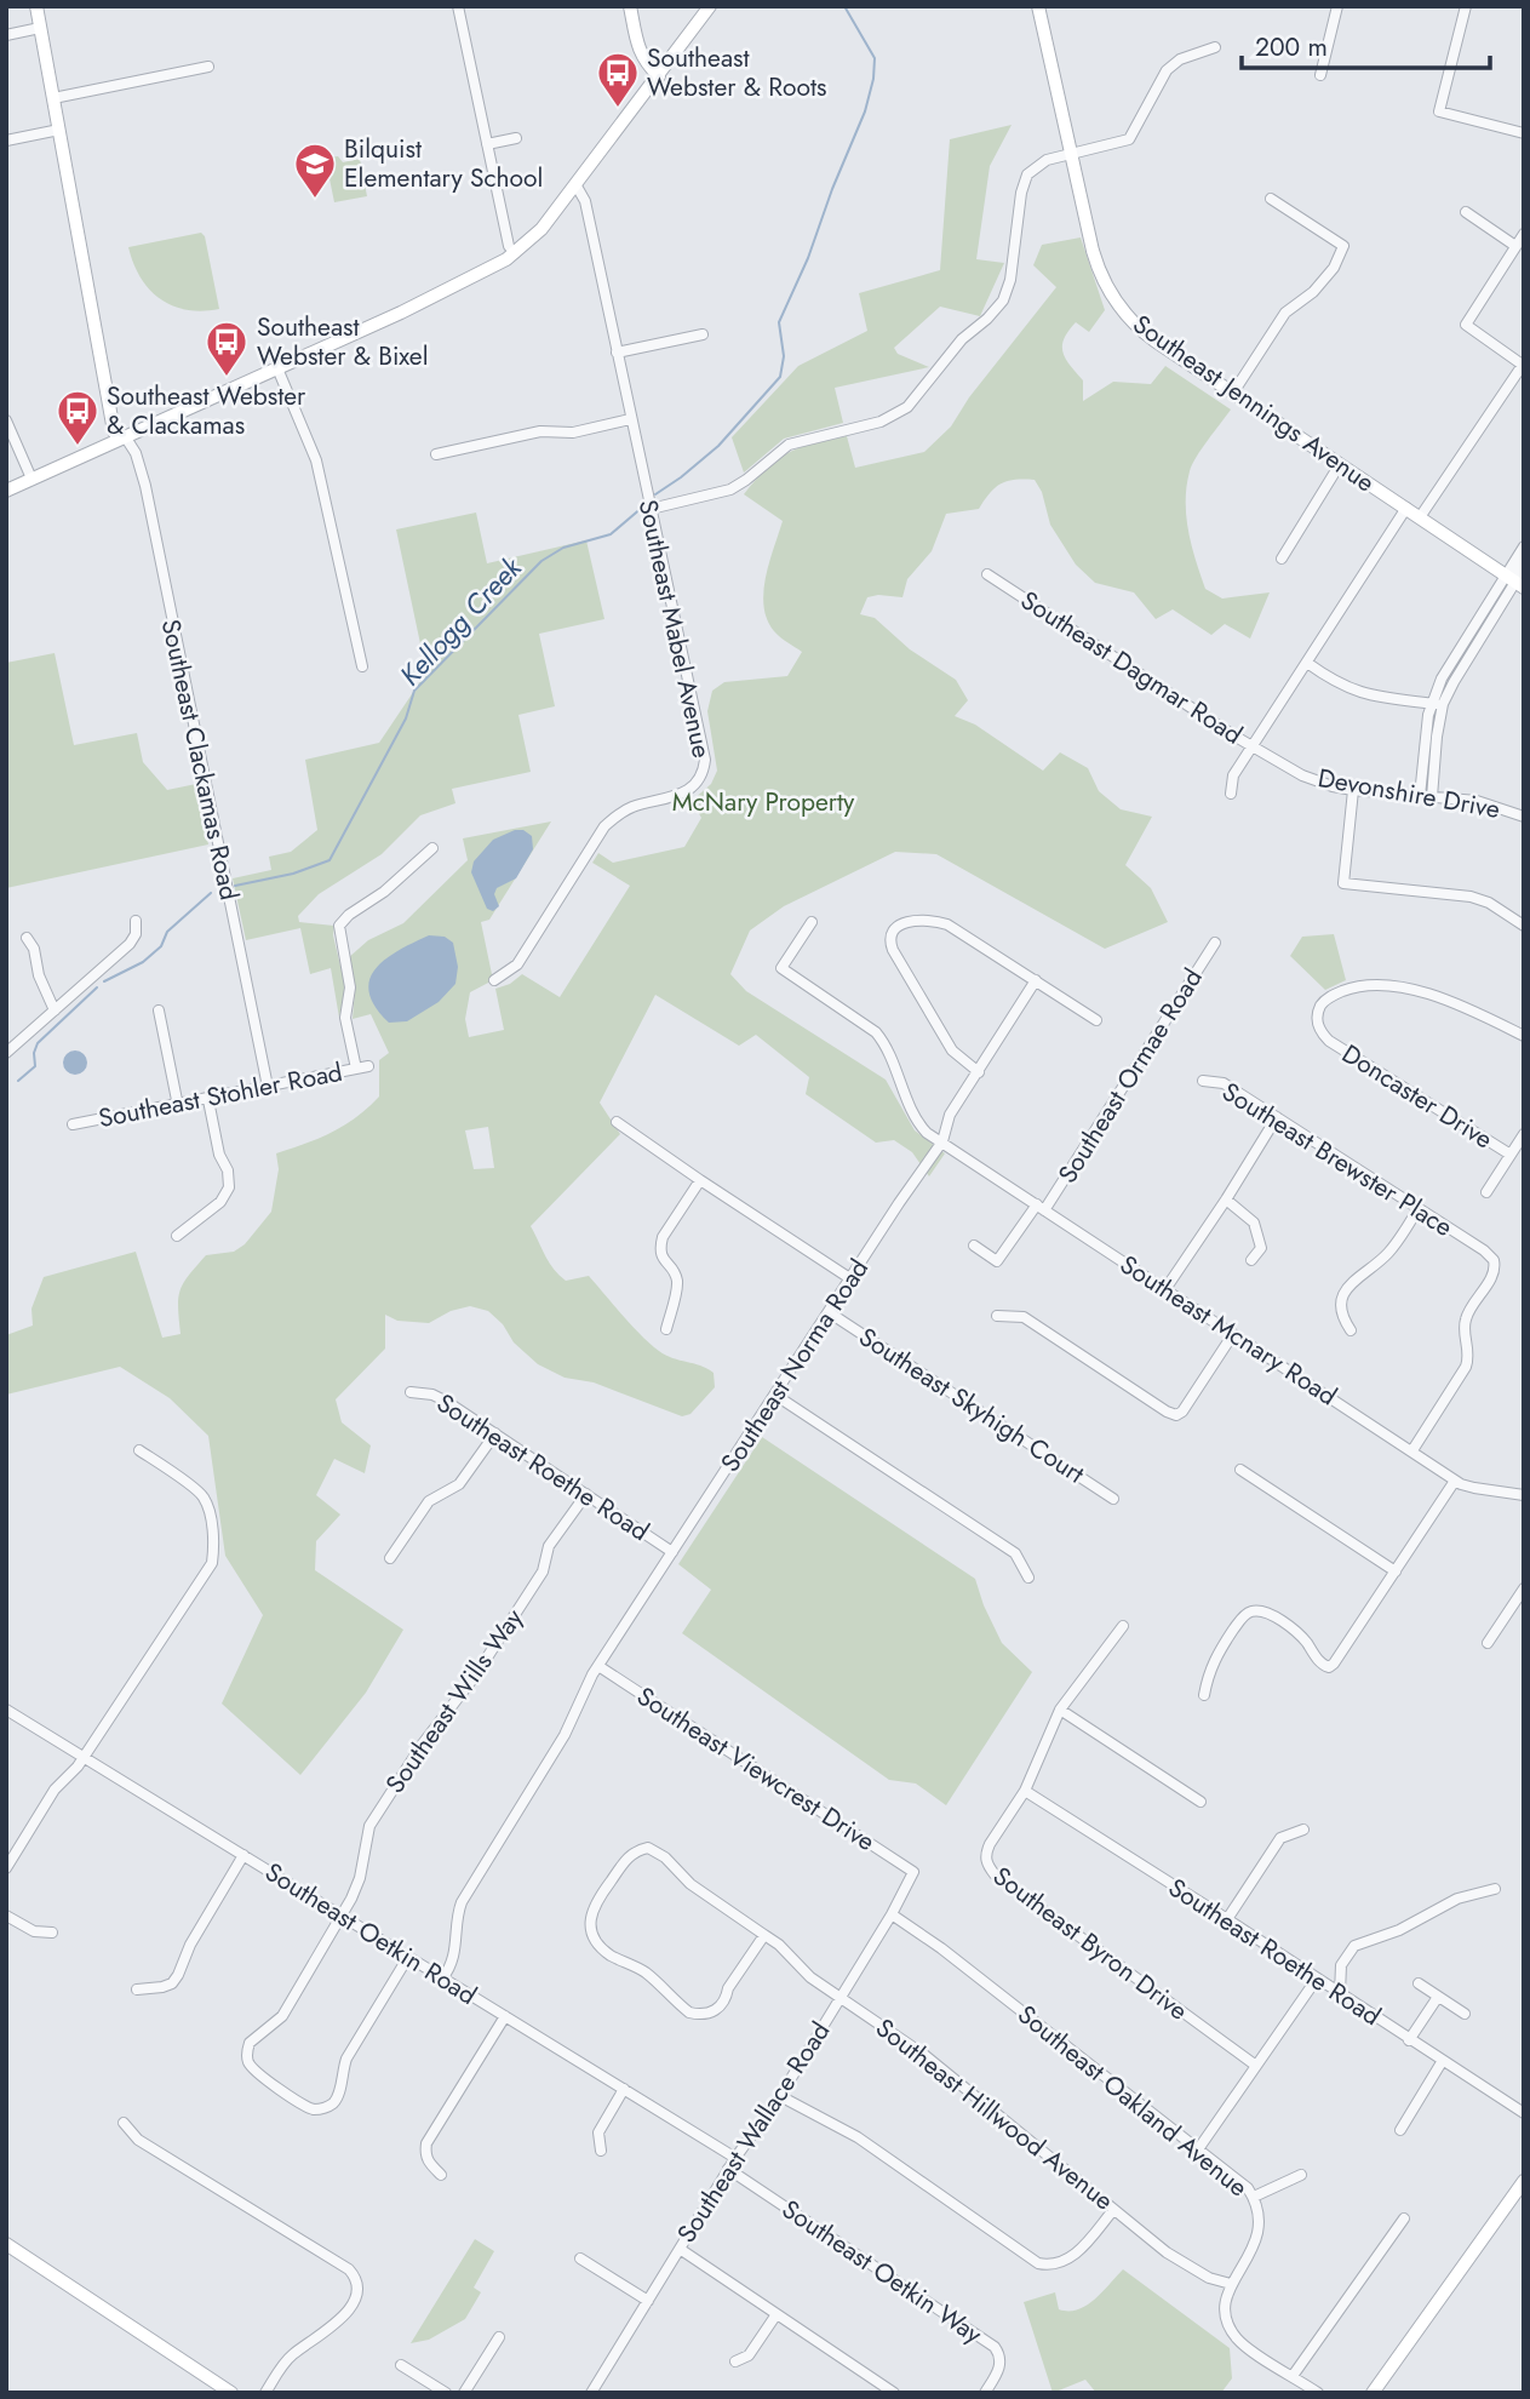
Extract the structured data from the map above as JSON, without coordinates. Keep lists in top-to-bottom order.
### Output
{
  "streets": {
    "main road": ["Southeast Jennings Avenue", "Southeast Clackamas Road"],
    "street": [
      "Southeast Mabel Avenue",
      "Southeast Dagmar Road",
      "Devonshire Drive",
      "Southeast Ormae Road",
      "Southeast Stohler Road",
      "Doncaster Drive",
      "Southeast Brewster Place",
      "Southeast Mcnary Road",
      "Southeast Norma Road",
      "Southeast Skyhigh Court",
      "Southeast Roethe Road",
      "Southeast Wills Way",
      "Southeast Viewcrest Drive",
      "Southeast Oetkin Road",
      "Southeast Byron Drive",
      "Southeast Oakland Avenue",
      "Southeast Hillwood Avenue",
      "Southeast Wallace Road",
      "Southeast Oetkin Way"
    ]
  },
  "crossings": [
    ["Southeast Jennings Avenue", "Southeast Dagmar Road"],
    ["Southeast Dagmar Road", "Devonshire Drive"],
    ["Southeast Clackamas Road", "Southeast Stohler Road"],
    ["Southeast Ormae Road", "Southeast Mcnary Road"],
    ["Southeast Brewster Place", "Southeast Mcnary Road"],
    ["Southeast Mcnary Road", "Southeast Norma Road"],
    ["Southeast Norma Road", "Southeast Skyhigh Court"],
    ["Southeast Norma Road", "Southeast Roethe Road"],
    ["Southeast Norma Road", "Southeast Viewcrest Drive"],
    ["Southeast Norma Road", "Southeast Oetkin Road"],
    ["Southeast Roethe Road", "Southeast Wills Way"],
    ["Southeast Roethe Road", "Southeast Byron Drive"],
    ["Southeast Wills Way", "Southeast Oetkin Road"],
    ["Southeast Viewcrest Drive", "Southeast Wallace Road"],
    ["Southeast Oetkin Road", "Southeast Wallace Road"],
    ["Southeast Oakland Avenue", "Southeast Hillwood Avenue"],
    ["Southeast Oakland Avenue", "Southeast Wallace Road"],
    ["Southeast Hillwood Avenue", "Southeast Wallace Road"],
    ["Southeast Wallace Road", "Southeast Oetkin Way"]
  ],
  "water": ["Kellogg Creek"],
  "parks": ["McNary Property"],
  "places": {
    "bus stop": ["Southeast Webster & Roots", "Southeast Webster & Bixel", "Southeast Webster & Clackamas"],
    "school or university": ["Bilquist Elementary School"]
  },
  "scale_bar": "200 m"
}
